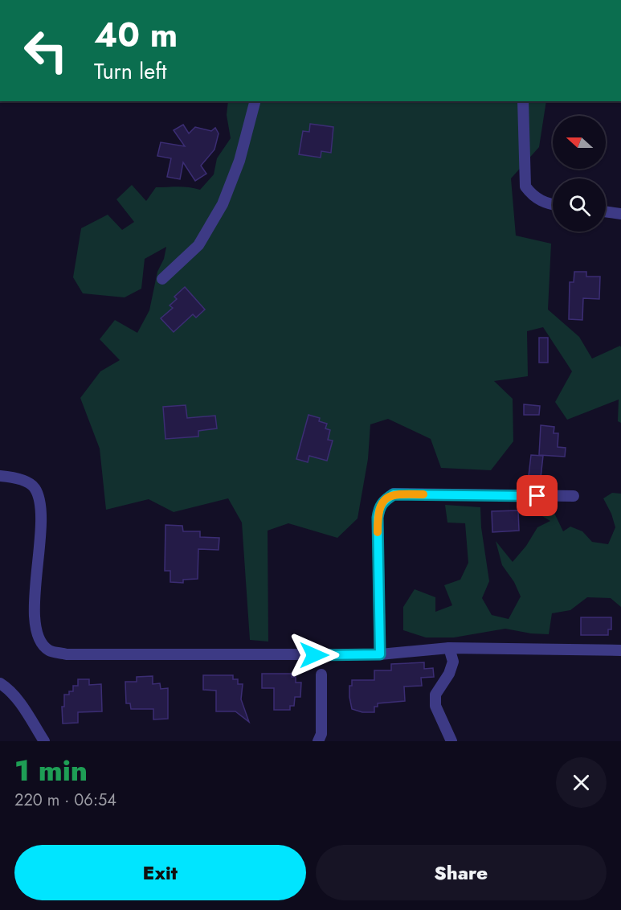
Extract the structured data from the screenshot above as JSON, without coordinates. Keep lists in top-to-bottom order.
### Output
{
  "north": "left",
  "page": {
    "turn": ["40 m", "Turn left"],
    "heading": ["1 min", "220 m · 06:54"],
    "buttons": ["Exit", "Share"]
  }
}
